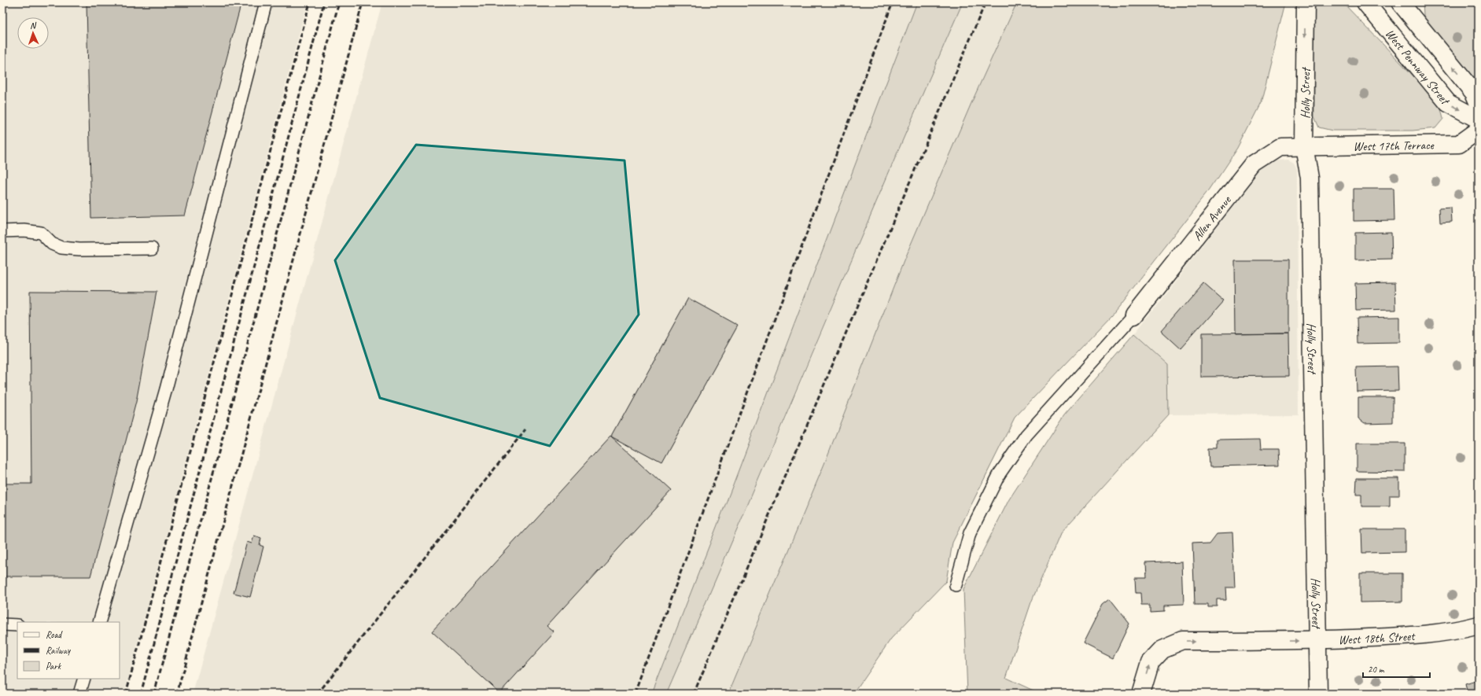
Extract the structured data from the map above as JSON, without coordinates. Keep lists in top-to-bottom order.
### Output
{
  "streets": {
    "street": [
      "West Pennway Street",
      "Holly Street",
      "West 17th Terrace",
      "Allen Avenue",
      "West 18th Street"
    ]
  },
  "crossings": [
    ["Holly Street", "West 17th Terrace"],
    ["Holly Street", "Allen Avenue"],
    ["Holly Street", "West 18th Street"],
    ["West 17th Terrace", "Allen Avenue"]
  ],
  "one_way": ["West 18th Street"],
  "legend": ["Road", "Railway", "Park"],
  "scale_bar": "20 m",
  "north": "top"
}
